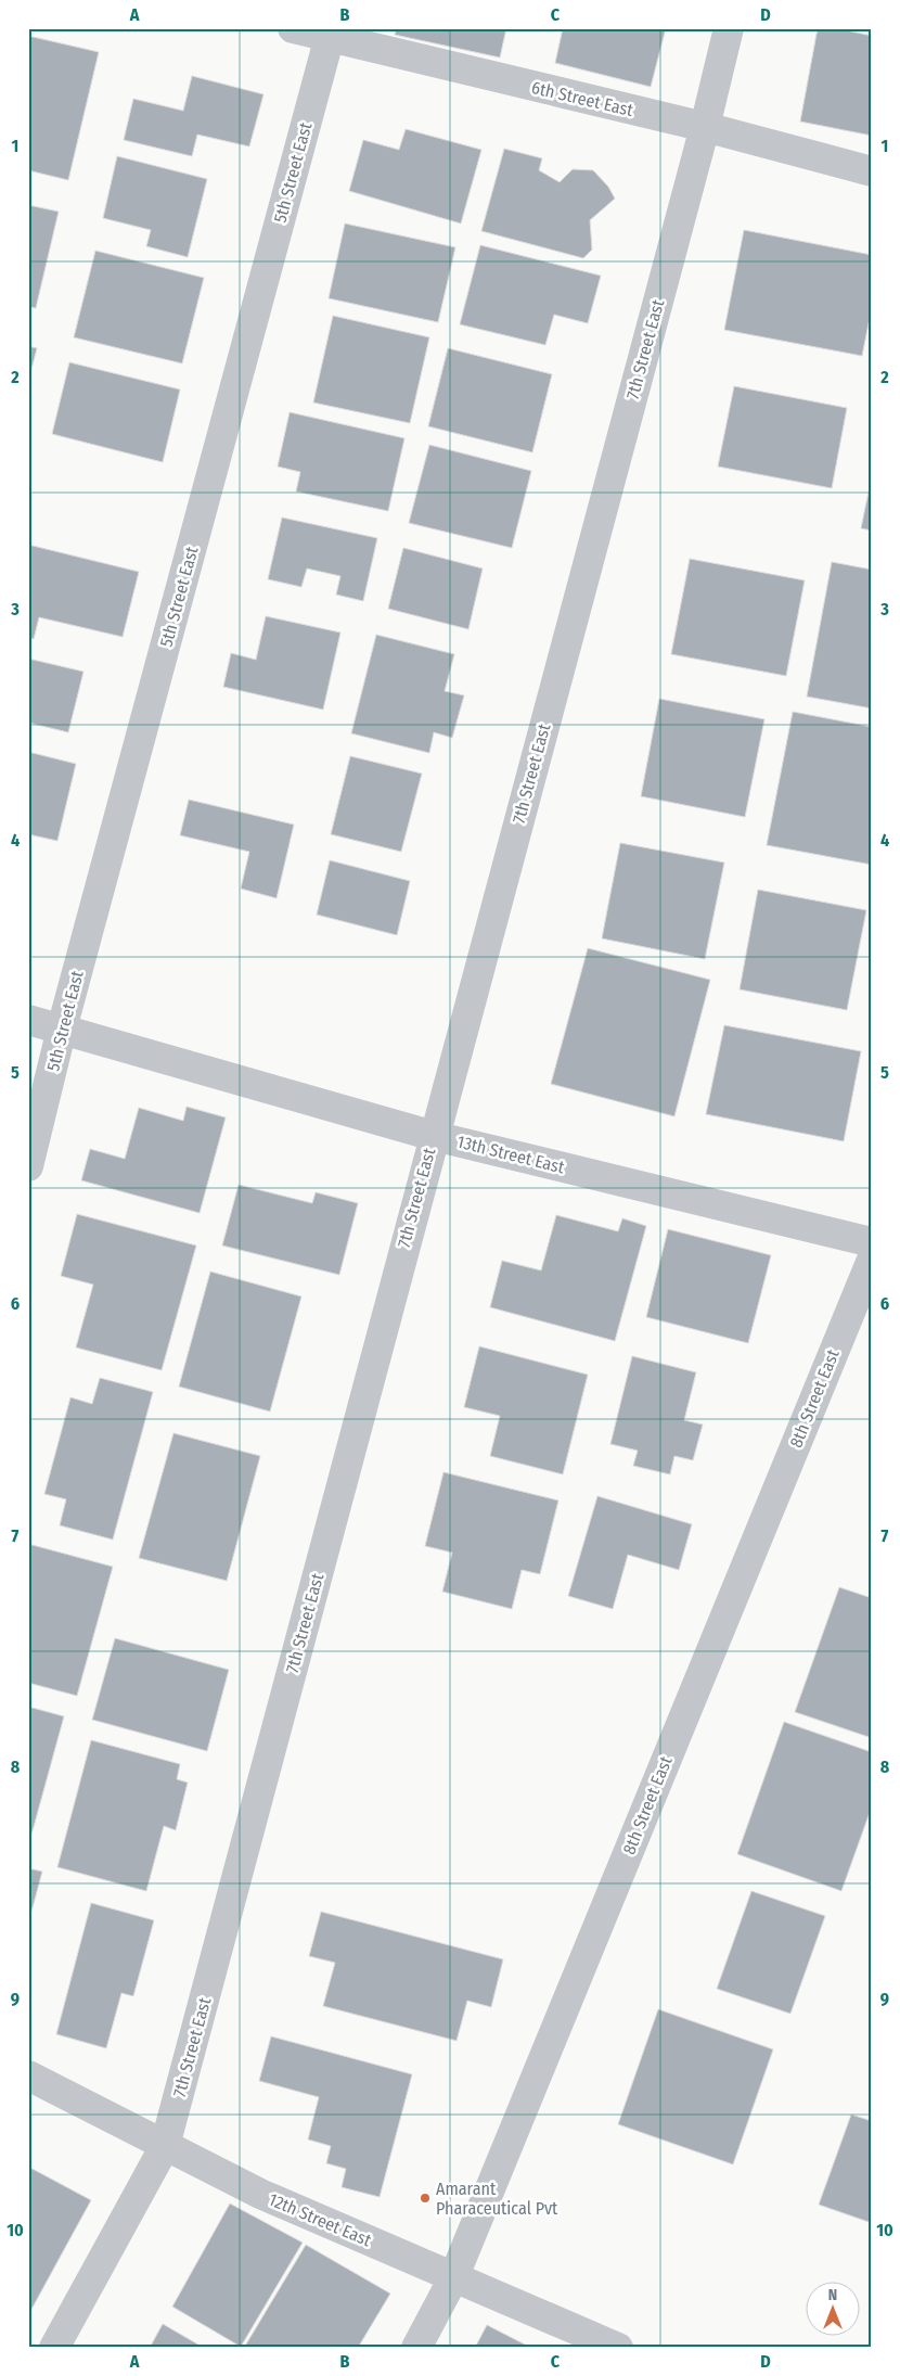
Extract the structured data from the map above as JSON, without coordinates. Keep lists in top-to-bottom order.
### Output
{
  "streets": {
    "street": [
      "6th Street East",
      "5th Street East",
      "7th Street East",
      "13th Street East",
      "8th Street East",
      "12th Street East"
    ]
  },
  "crossings": [
    ["6th Street East", "5th Street East"],
    ["6th Street East", "7th Street East"],
    ["5th Street East", "13th Street East"],
    ["7th Street East", "13th Street East"],
    ["7th Street East", "12th Street East"],
    ["8th Street East", "12th Street East"]
  ],
  "places": ["Amarant Pharaceutical Pvt"],
  "north": "top",
  "grid": {
    "columns": [
      "A",
      "B",
      "C",
      "D"
    ],
    "rows": [
      "1",
      "2",
      "3",
      "4",
      "5",
      "6",
      "7",
      "8",
      "9",
      "10"
    ]
  }
}
